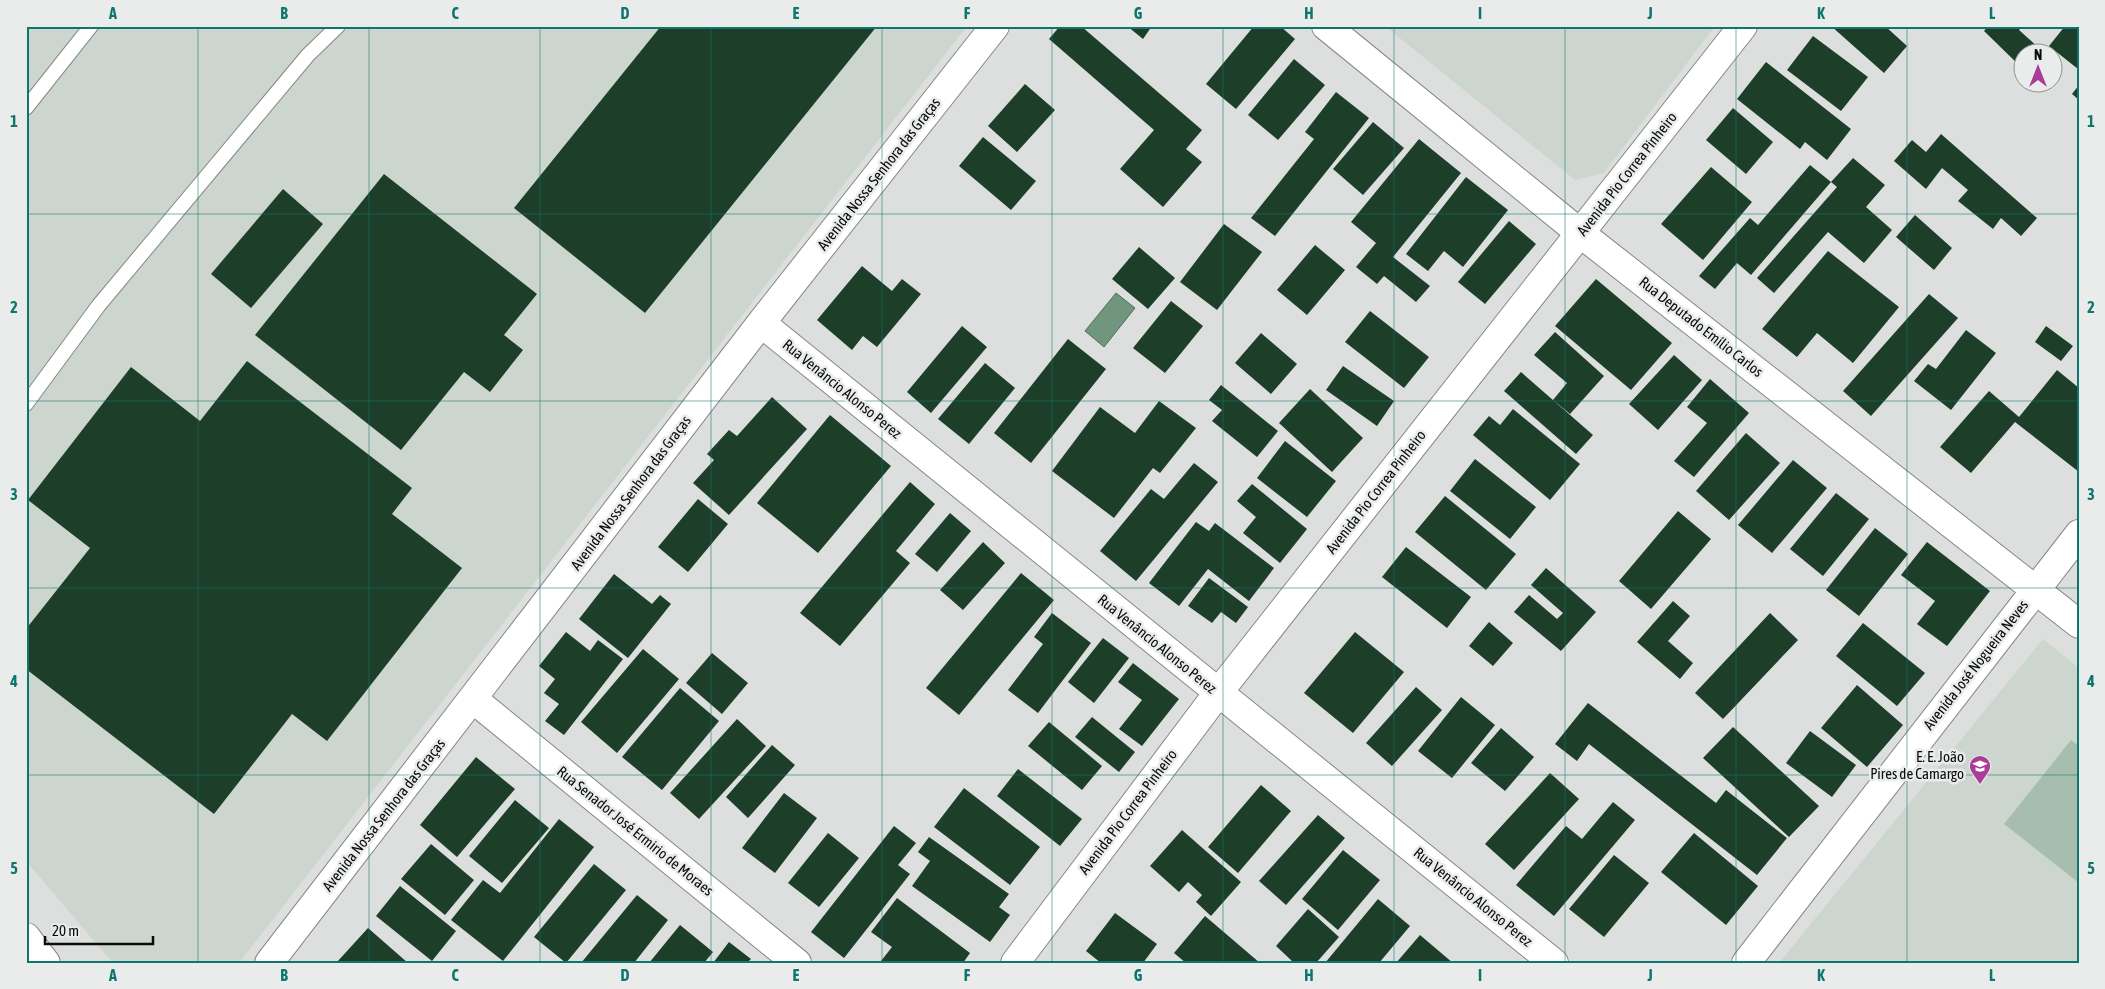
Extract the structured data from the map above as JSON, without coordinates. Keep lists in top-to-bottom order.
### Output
{
  "streets": {
    "street": [
      "Avenida Nossa Senhora das Graças",
      "Avenida Pio Correa Pinheiro",
      "Rua Deputado Emílio Carlos",
      "Rua Venâncio Alonso Perez",
      "Avenida José Nogueira Neves",
      "Rua Senador José Ermirio de Moraes"
    ]
  },
  "crossings": [
    ["Avenida Nossa Senhora das Graças", "Rua Venâncio Alonso Perez"],
    ["Avenida Nossa Senhora das Graças", "Rua Senador José Ermirio de Moraes"],
    ["Avenida Pio Correa Pinheiro", "Rua Deputado Emílio Carlos"],
    ["Avenida Pio Correa Pinheiro", "Rua Venâncio Alonso Perez"],
    ["Rua Deputado Emílio Carlos", "Avenida José Nogueira Neves"]
  ],
  "places": {
    "school or university": ["E. E. João Pires de Camargo"]
  },
  "scale_bar": "20 m",
  "north": "top",
  "grid": {
    "columns": [
      "A",
      "B",
      "C",
      "D",
      "E",
      "F",
      "G",
      "H",
      "I",
      "J",
      "K",
      "L"
    ],
    "rows": [
      "1",
      "2",
      "3",
      "4",
      "5"
    ]
  }
}
